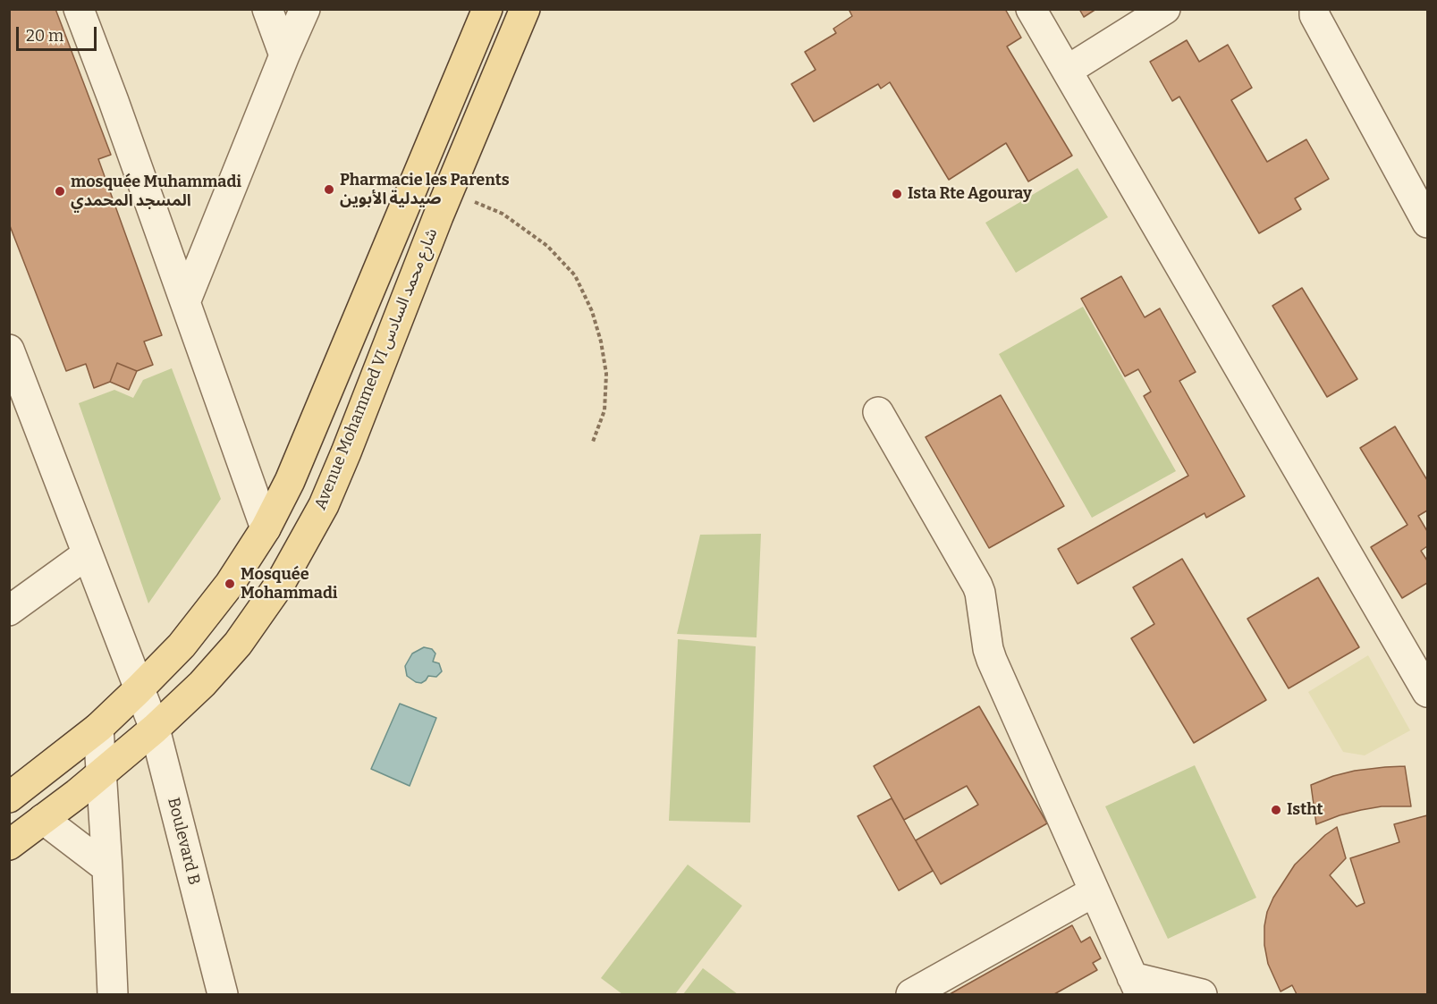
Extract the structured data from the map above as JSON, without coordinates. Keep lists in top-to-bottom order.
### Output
{
  "streets": {
    "main road": ["Avenue Mohammed VI شارع محمد السادس"],
    "street": ["Boulevard B"]
  },
  "crossings": [
    ["Avenue Mohammed VI شارع محمد السادس", "Boulevard B"]
  ],
  "places": [
    "Pharmacie les Parents صيدلية الأبوين",
    "mosquée Muhammadi المسجد المحمدي",
    "Ista Rte Agouray",
    "Mosquée Mohammadi",
    "Istht"
  ],
  "scale_bar": "20 m"
}
